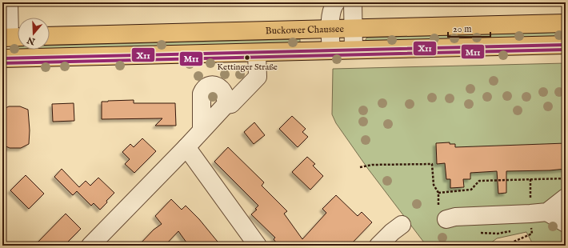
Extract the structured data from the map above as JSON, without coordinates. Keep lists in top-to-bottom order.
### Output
{
  "streets": {
    "main road": ["Buckower Chaussee"]
  },
  "places": ["Kettinger Straße"],
  "lines": ["transit line X11", "transit line M11"],
  "scale_bar": "20 m",
  "north": "bottom"
}
